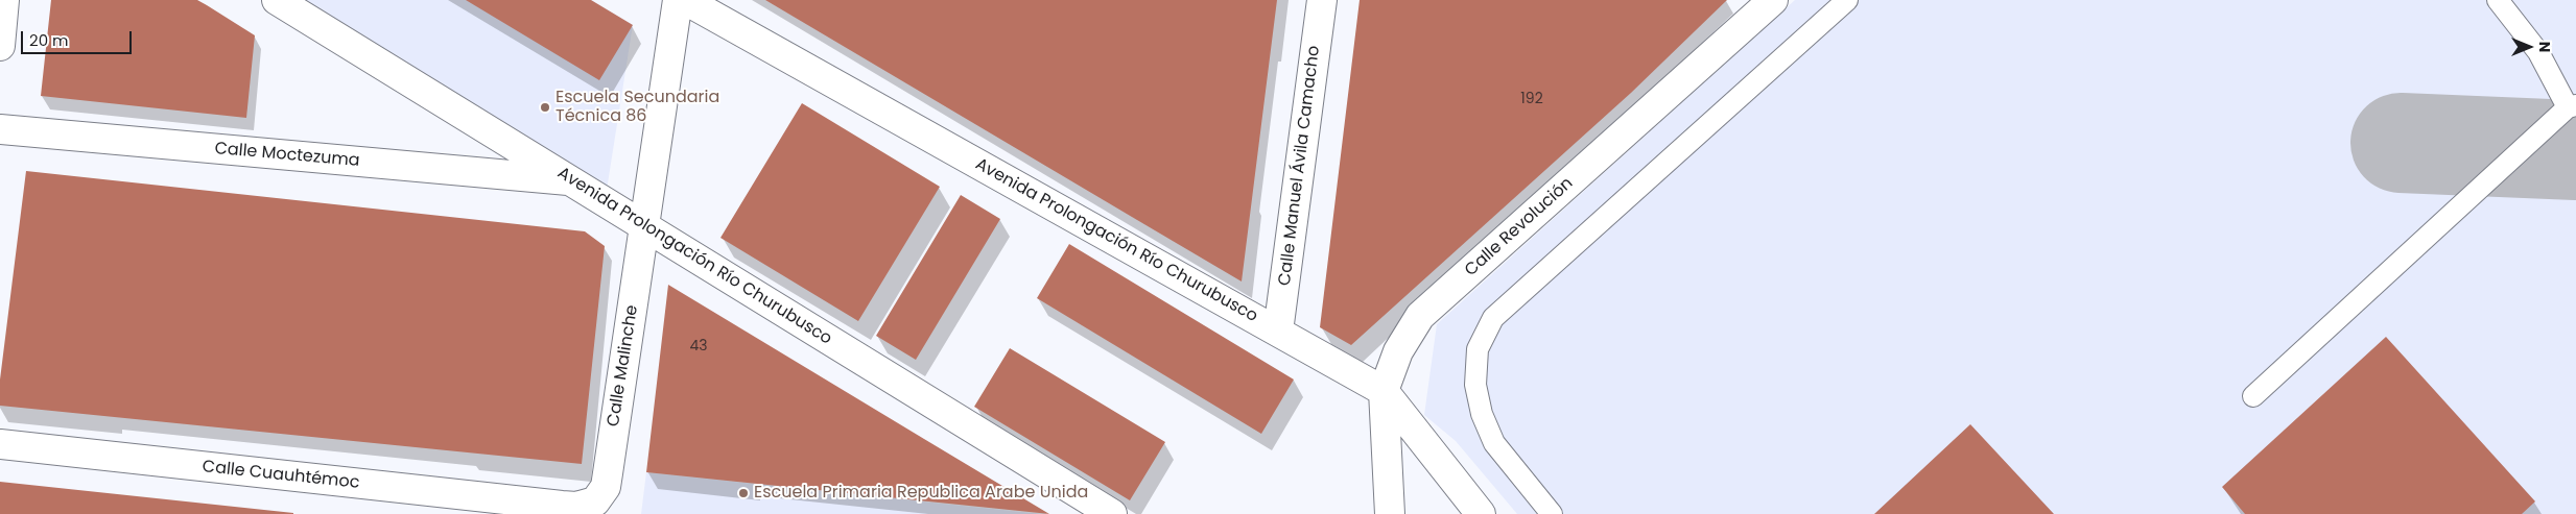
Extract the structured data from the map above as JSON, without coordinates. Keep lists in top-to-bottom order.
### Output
{
  "streets": {
    "street": [
      "Calle Moctezuma",
      "Calle Manuel Ávila Camacho",
      "Calle Revolución",
      "Avenida Prolongación Río Churubusco",
      "Calle Malinche",
      "Calle Cuauhtémoc"
    ]
  },
  "crossings": [
    ["Calle Moctezuma", "Avenida Prolongación Río Churubusco"],
    ["Calle Manuel Ávila Camacho", "Avenida Prolongación Río Churubusco"],
    ["Calle Revolución", "Avenida Prolongación Río Churubusco"],
    ["Avenida Prolongación Río Churubusco", "Calle Malinche"],
    ["Calle Malinche", "Calle Cuauhtémoc"]
  ],
  "places": ["Escuela Secundaria Técnica 86", "Escuela Primaria Republica Arabe Unida"],
  "house_numbers": ["192", "43"],
  "scale_bar": "20 m",
  "north": "right"
}
